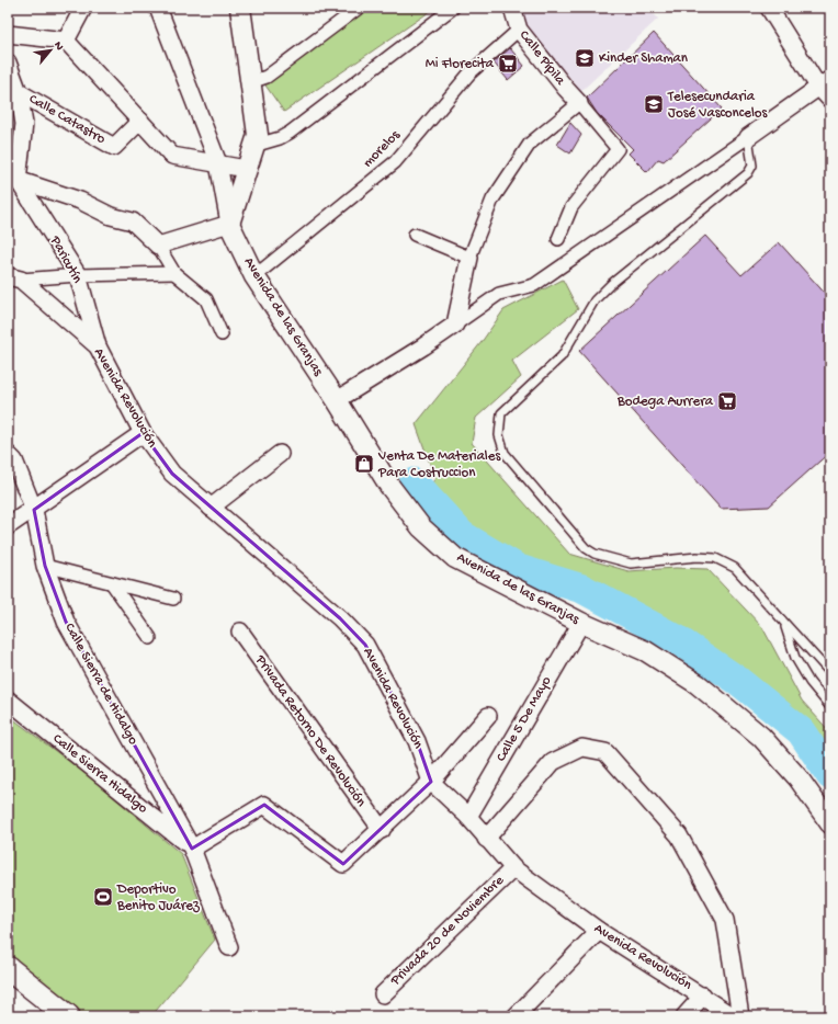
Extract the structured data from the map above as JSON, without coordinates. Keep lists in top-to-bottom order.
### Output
{
  "streets": {
    "street": [
      "Calle Pípila",
      "Calle Catastro",
      "morelos",
      "Paricutín",
      "Avenida de las Granjas",
      "Avenida Revolución",
      "Calle Sierra de Hidalgo",
      "Calle 5 De Mayo",
      "Privada Retorno De Revolución",
      "Calle Sierra Hidalgo",
      "Privada 20 de Noviembre"
    ]
  },
  "crossings": [
    ["Calle Pípila", "morelos"],
    ["morelos", "Avenida de las Granjas"],
    ["Paricutín", "Avenida Revolución"],
    ["Avenida de las Granjas", "Calle 5 De Mayo"],
    ["Avenida Revolución", "Calle 5 De Mayo"],
    ["Avenida Revolución", "Privada 20 de Noviembre"],
    ["Calle Sierra de Hidalgo", "Calle Sierra Hidalgo"]
  ],
  "places": {
    "school or university": ["Kinder Shaman", "Telesecundaria José Vasconcelos"],
    "supermarket": ["Mi Florecita", "Bodega Aurrera"],
    "shop": ["Venta De Materiales Para Costruccion"],
    "sports": ["Deportivo Benito Juárez"]
  },
  "north": "top right"
}
